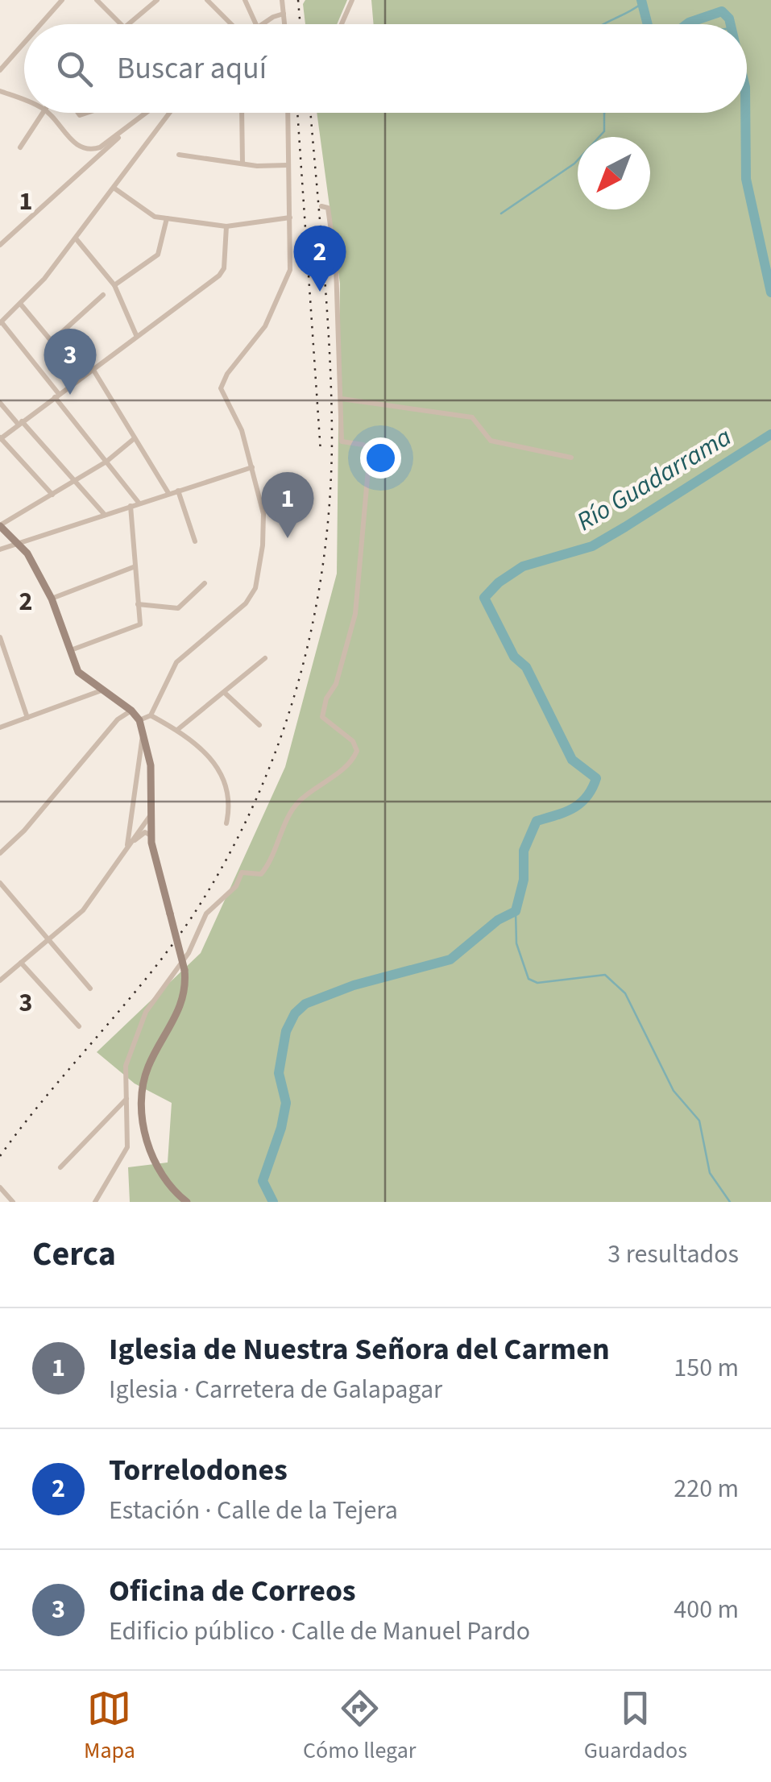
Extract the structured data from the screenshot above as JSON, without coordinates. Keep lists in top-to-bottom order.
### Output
{
  "water": ["Río Guadarrama"],
  "north": "bottom left",
  "page": {
    "search": "Buscar aquí",
    "pins": ["2", "3", "1"],
    "heading": ["Cerca", "3 resultados"],
    "list": [
      {
        "mark": "1",
        "name": "Iglesia de Nuestra Señora del Carmen",
        "note": "Iglesia · Carretera de Galapagar",
        "value": "150 m"
      },
      {
        "mark": "2",
        "name": "Torrelodones",
        "note": "Estación · Calle de la Tejera",
        "value": "220 m"
      },
      {
        "mark": "3",
        "name": "Oficina de Correos",
        "note": "Edificio público · Calle de Manuel Pardo",
        "value": "400 m"
      }
    ],
    "nav": ["Mapa", "Cómo llegar", "Guardados"]
  },
  "grid": {
    "rows": ["1", "2", "3"]
  }
}
